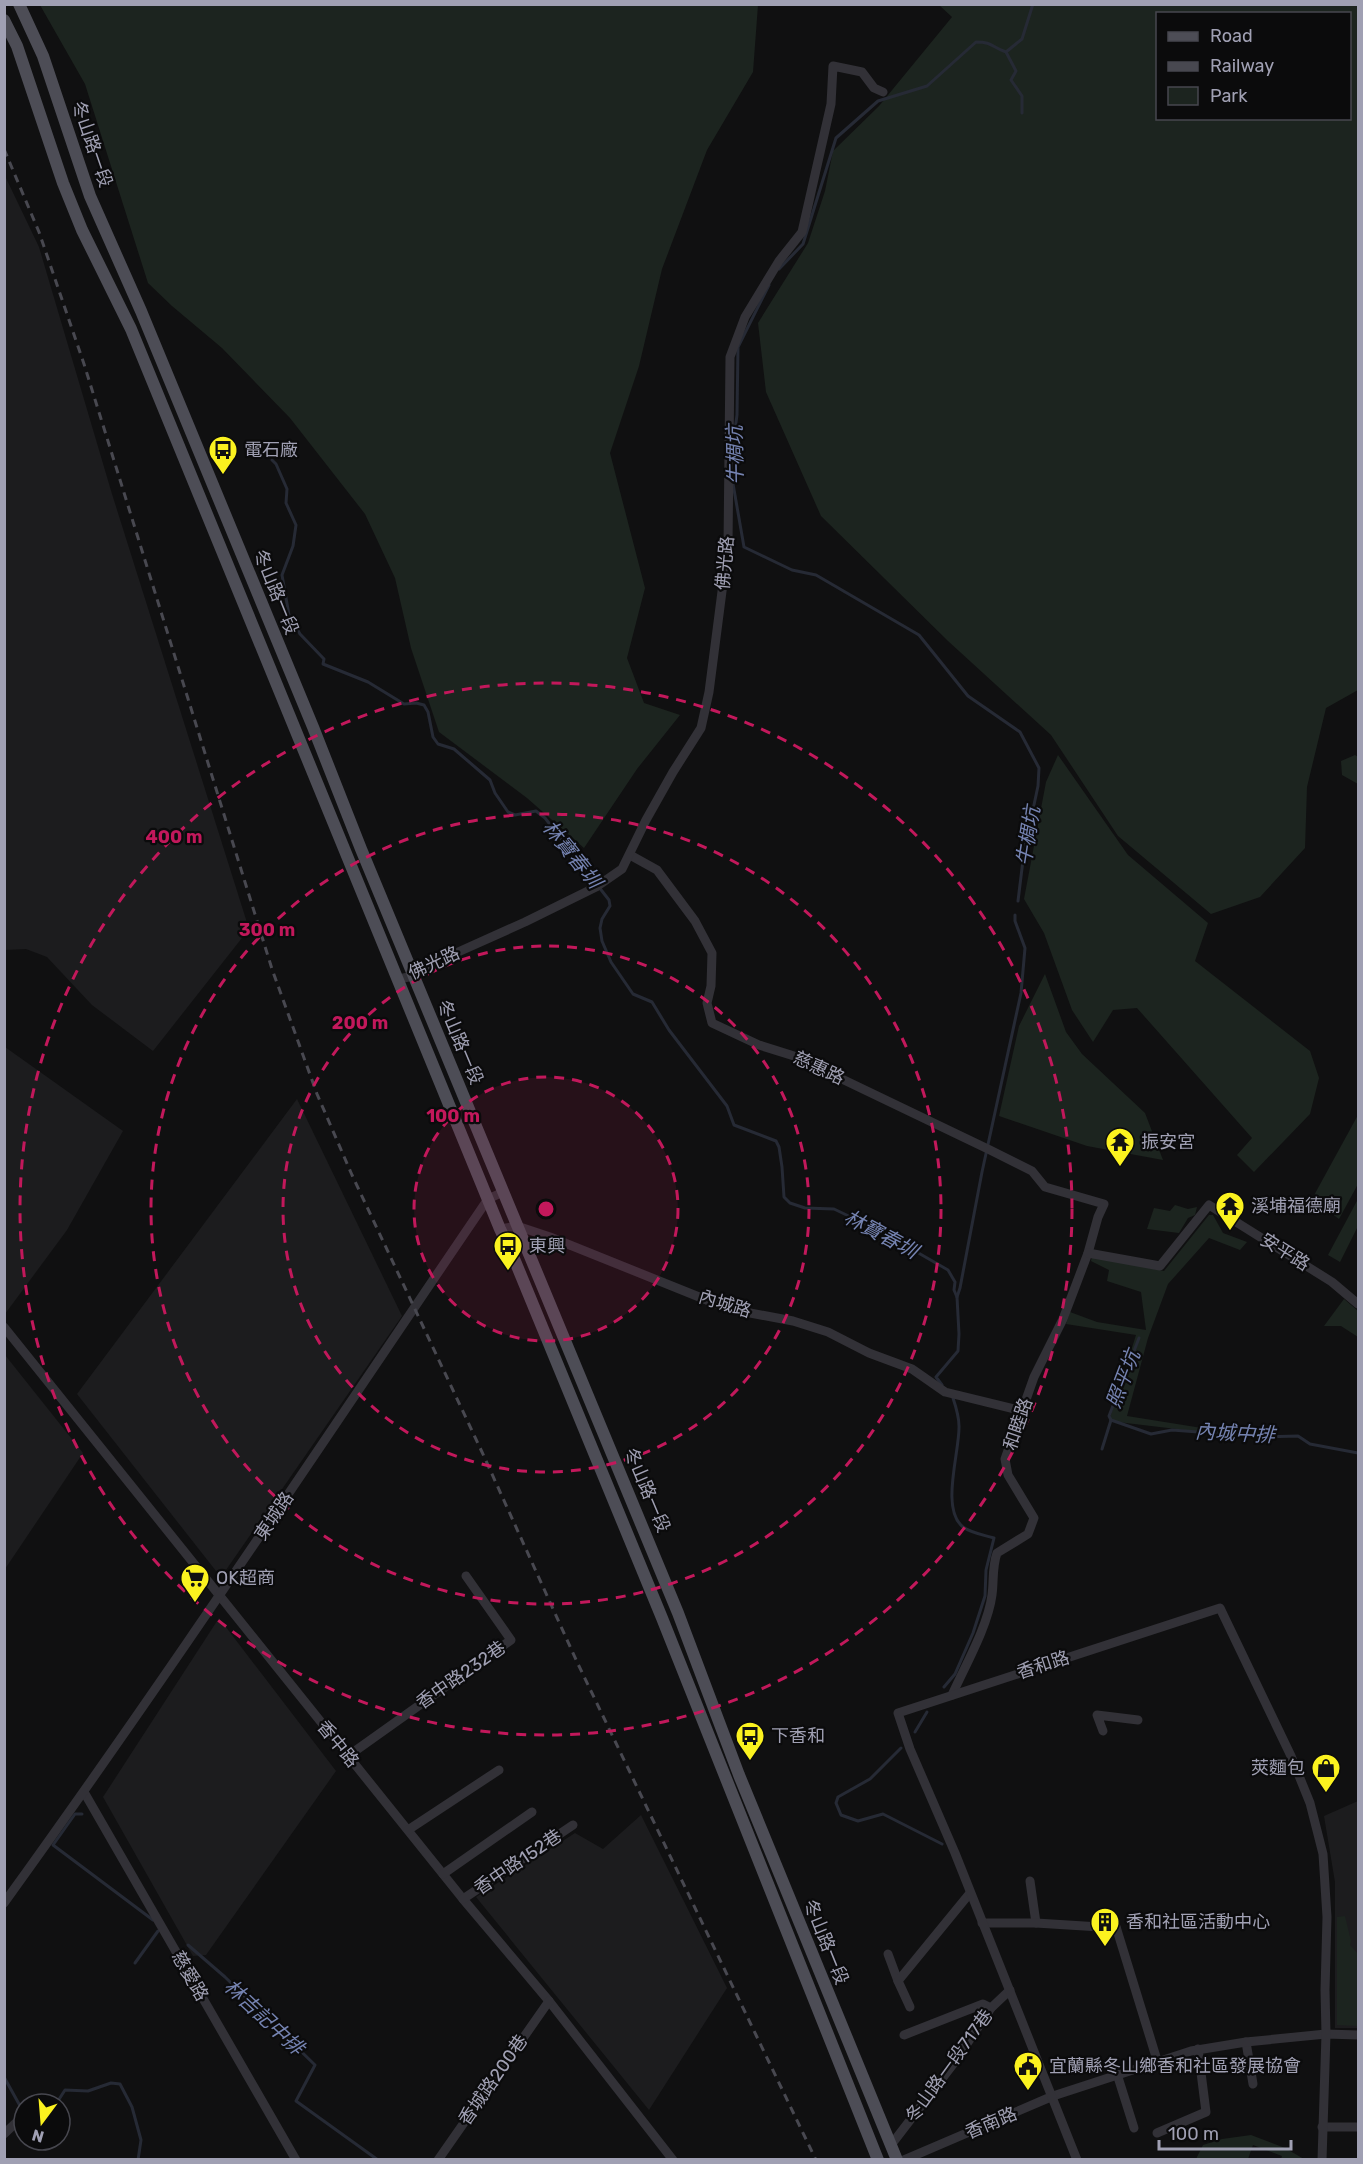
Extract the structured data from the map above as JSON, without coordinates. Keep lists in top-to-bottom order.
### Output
{
  "streets": {
    "main road": ["冬山路一段"],
    "street": [
      "佛光路",
      "慈惠路",
      "安平路",
      "內城路",
      "和睦路",
      "東城路",
      "香和路",
      "香中路232巷",
      "香中路",
      "香中路152巷",
      "慈愛路",
      "冬山路一段717巷",
      "香城路200巷",
      "香南路"
    ]
  },
  "crossings": [
    ["冬山路一段", "佛光路"],
    ["冬山路一段", "內城路"],
    ["冬山路一段", "東城路"],
    ["冬山路一段", "冬山路一段717巷"],
    ["佛光路", "慈惠路"],
    ["慈惠路", "和睦路"],
    ["安平路", "和睦路"],
    ["內城路", "和睦路"],
    ["和睦路", "香和路"],
    ["東城路", "香中路"],
    ["東城路", "慈愛路"],
    ["香和路", "冬山路一段717巷"],
    ["香和路", "香南路"],
    ["香中路232巷", "香中路"],
    ["香中路", "香中路152巷"],
    ["香中路", "香城路200巷"]
  ],
  "water": [
    "牛椆坑",
    "林寶春圳",
    "照平坑",
    "內城中排",
    "林吉記中排"
  ],
  "places": {
    "bus stop": ["電石廠", "東興", "下香和"],
    "temple": ["振安宮", "溪埔福德廟"],
    "supermarket": ["OK超商"],
    "shop": ["莢麵包"],
    "building": ["香和社區活動中心"],
    "public building": ["宜蘭縣冬山鄉香和社區發展協會"]
  },
  "legend": ["Road", "Railway", "Park"],
  "scale_bar": "100 m",
  "north": "bottom",
  "rings": [
    "400 m",
    "300 m",
    "200 m",
    "100 m"
  ]
}
